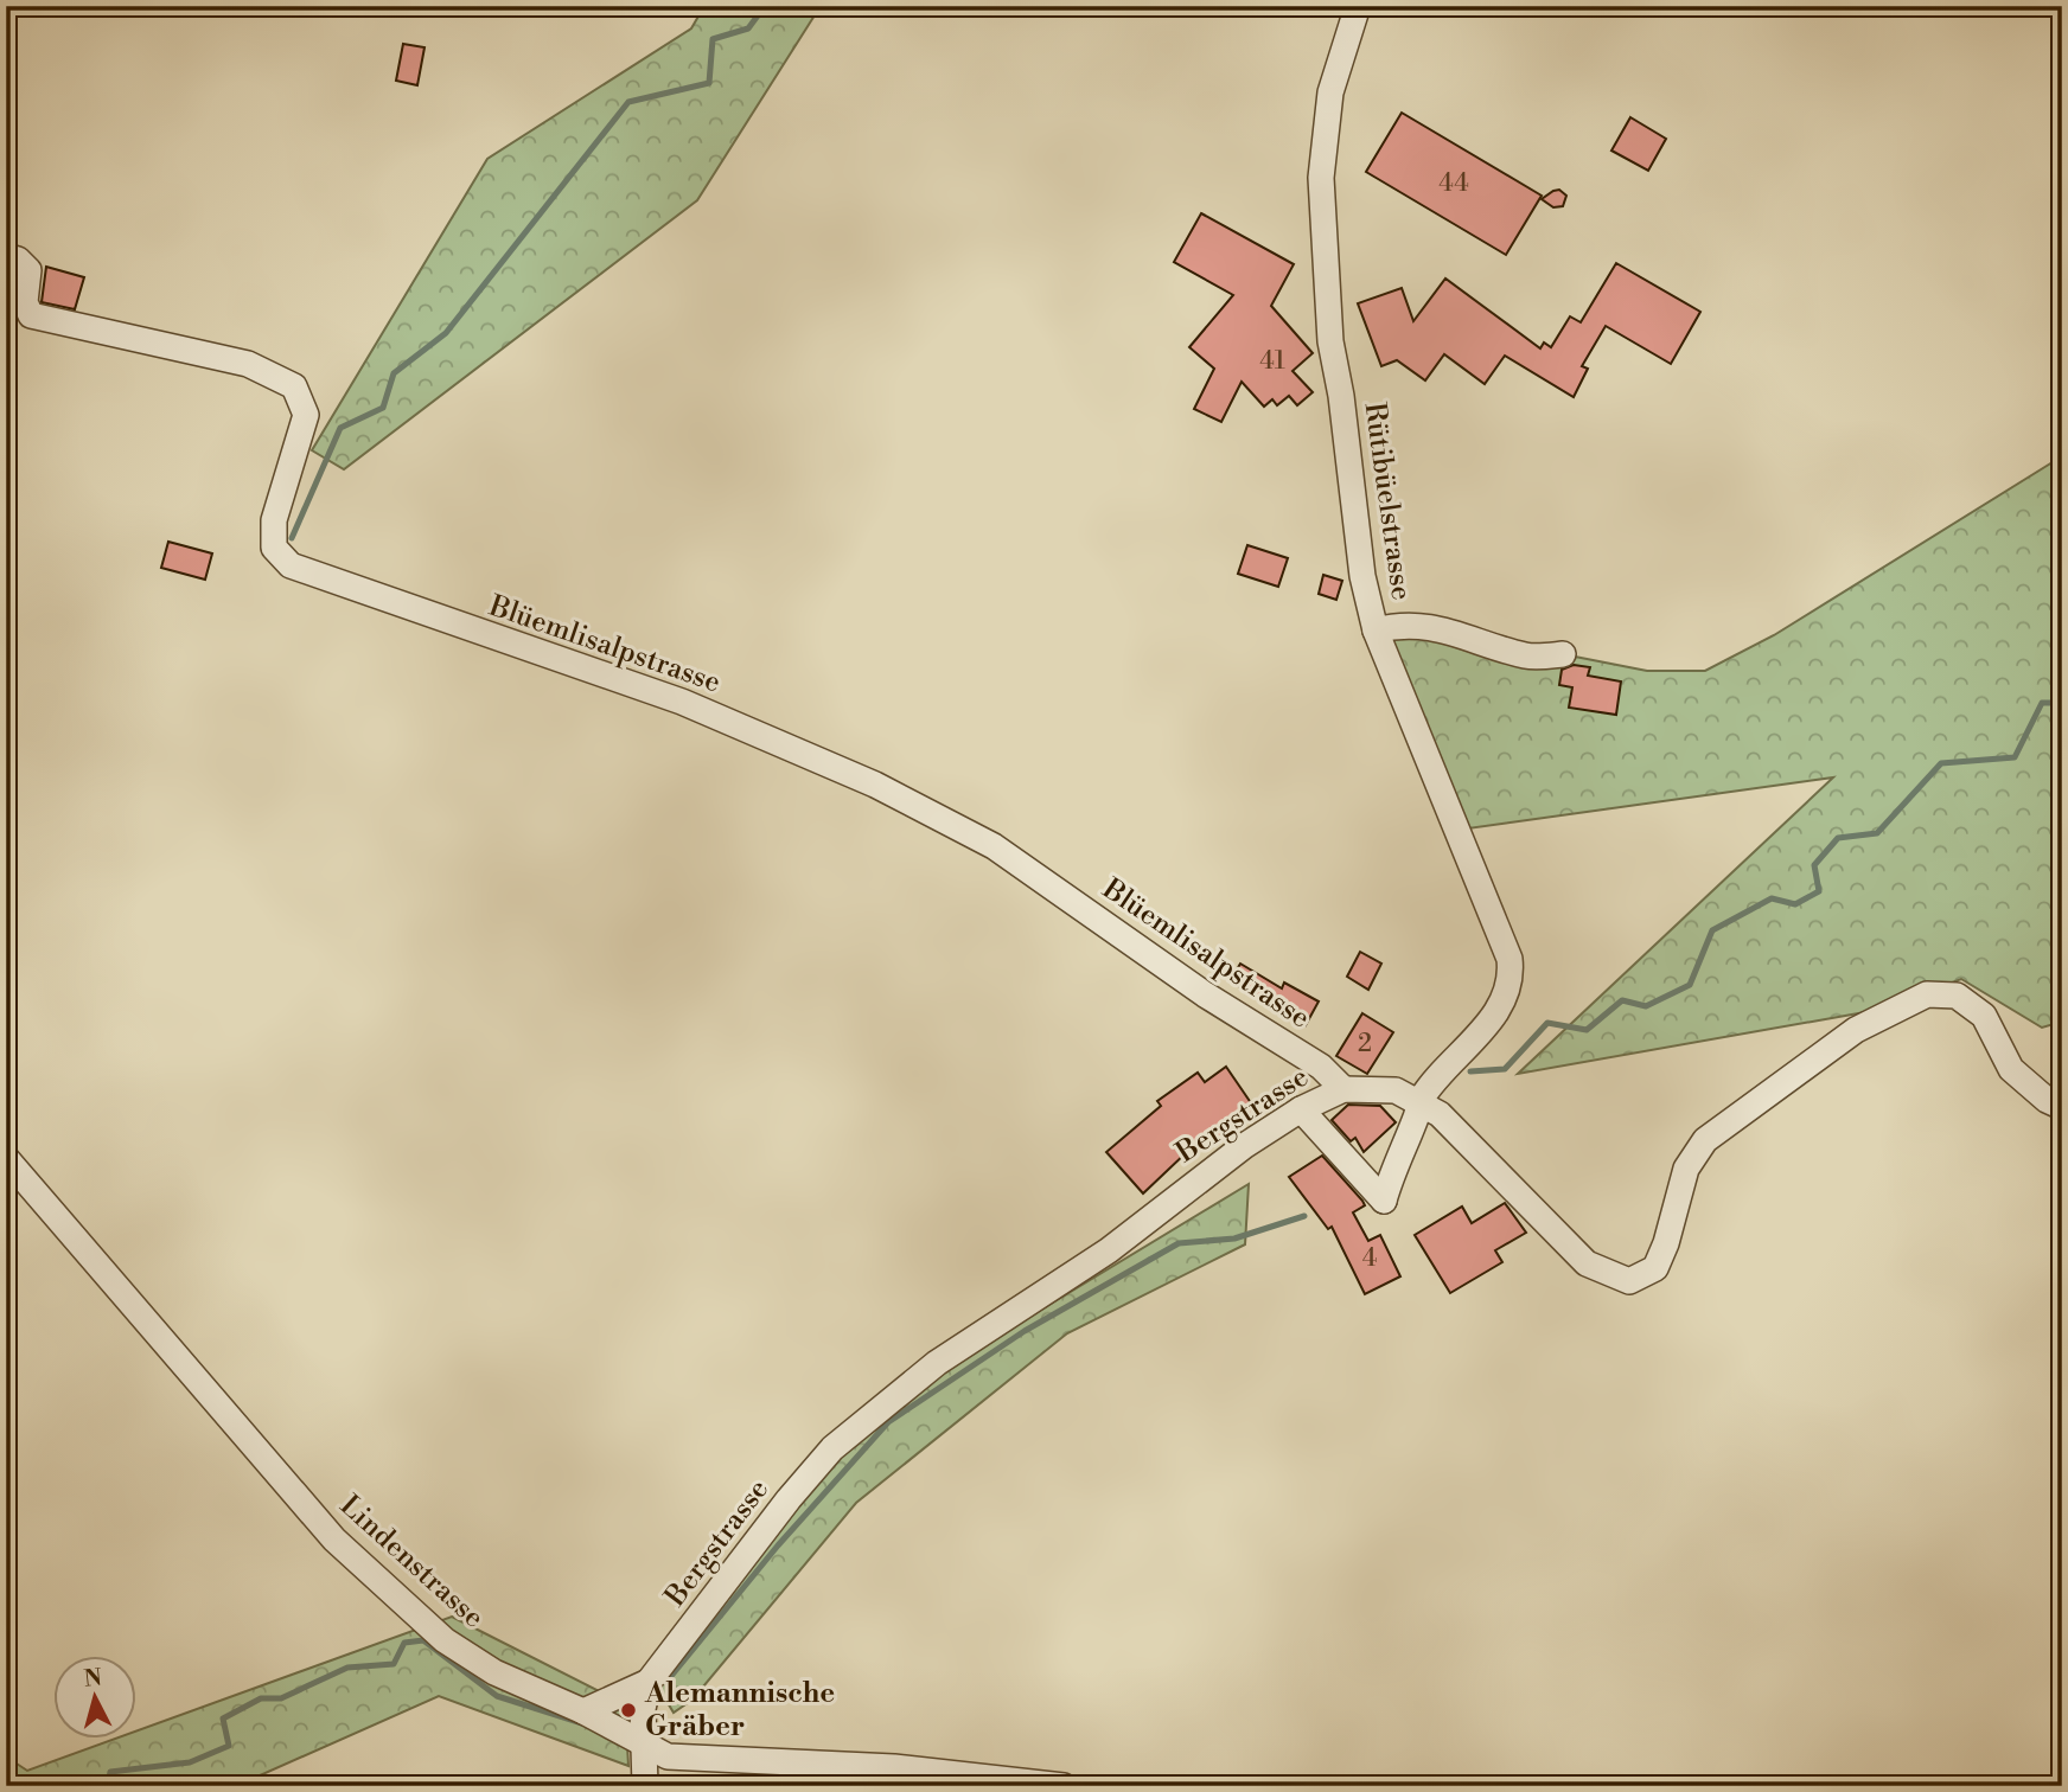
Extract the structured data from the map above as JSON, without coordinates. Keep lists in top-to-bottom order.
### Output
{
  "streets": {
    "street": [
      "Rütibüelstrasse",
      "Blüemlisalpstrasse",
      "Bergstrasse",
      "Lindenstrasse"
    ]
  },
  "crossings": [
    ["Rütibüelstrasse", "Bergstrasse"],
    ["Blüemlisalpstrasse", "Bergstrasse"],
    ["Bergstrasse", "Lindenstrasse"]
  ],
  "places": ["Alemannische Gräber"],
  "house_numbers": [
    "44",
    "41",
    "2",
    "4"
  ],
  "north": "top"
}
